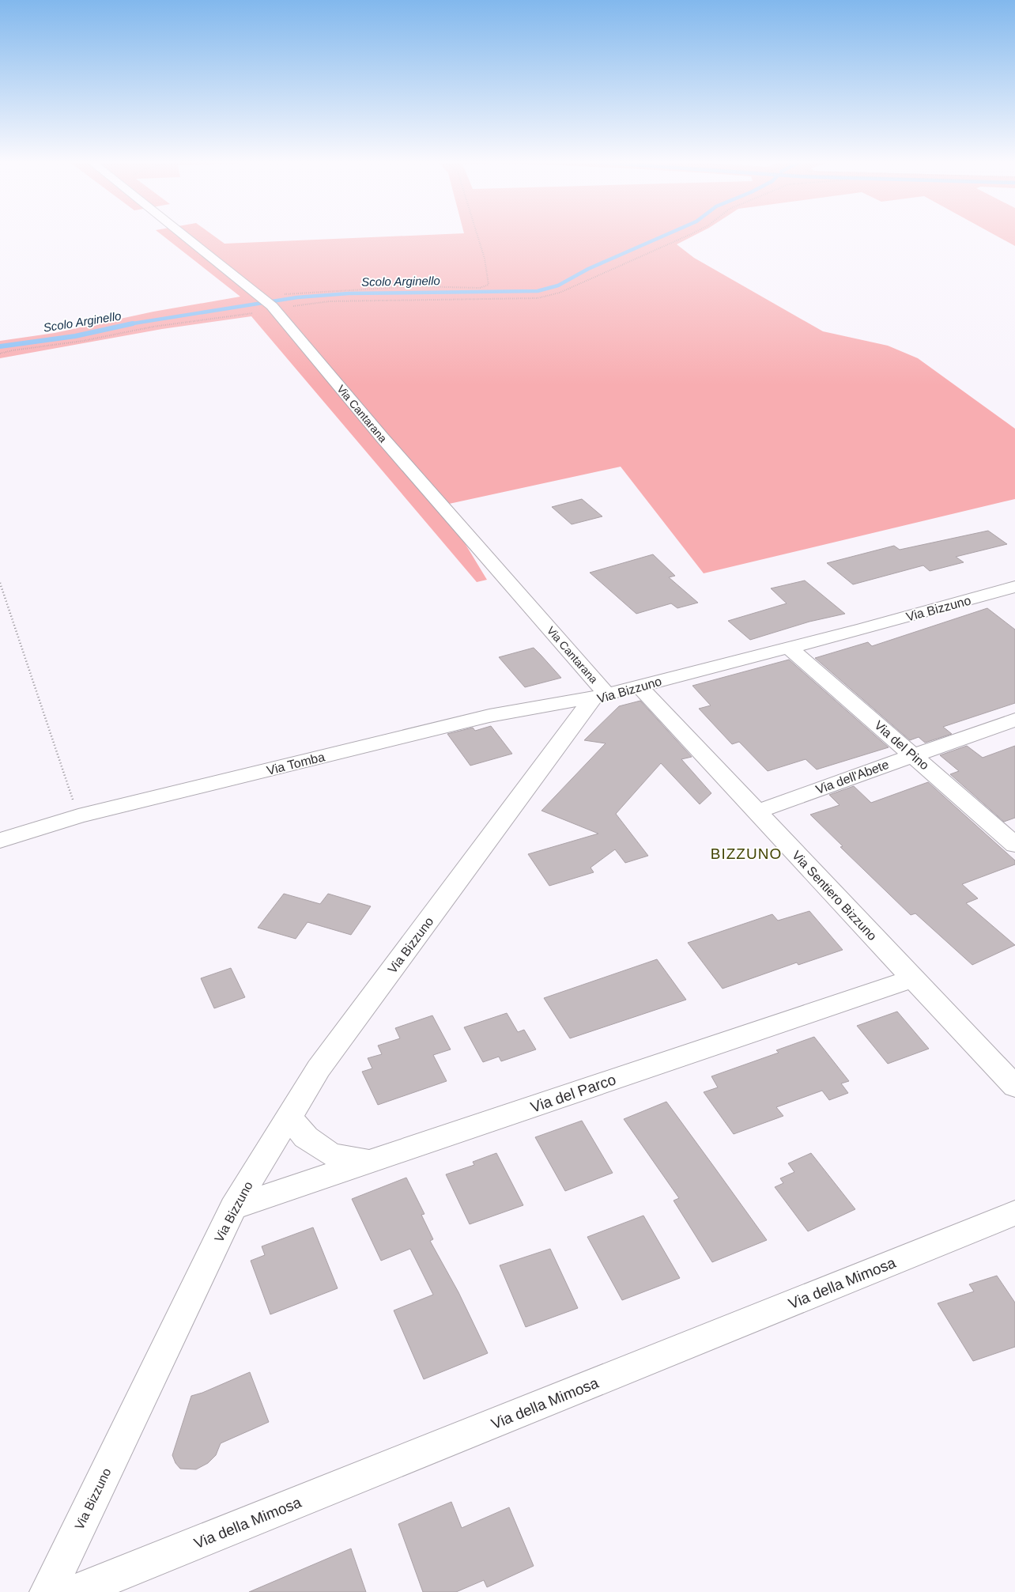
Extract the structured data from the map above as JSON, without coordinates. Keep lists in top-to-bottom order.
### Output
{
  "streets": {
    "street": [
      "Via Cantarana",
      "Via Bizzuno",
      "Via del Pino",
      "Via Tomba",
      "Via dell'Abete",
      "Via Sentiero Bizzuno",
      "Via del Parco",
      "Via della Mimosa"
    ]
  },
  "crossings": [
    ["Via Cantarana", "Via Bizzuno"],
    ["Via Cantarana", "Via Tomba"],
    ["Via Bizzuno", "Via del Pino"],
    ["Via Bizzuno", "Via Tomba"],
    ["Via Bizzuno", "Via Sentiero Bizzuno"],
    ["Via Bizzuno", "Via del Parco"],
    ["Via del Pino", "Via dell'Abete"],
    ["Via dell'Abete", "Via Sentiero Bizzuno"],
    ["Via Sentiero Bizzuno", "Via del Parco"]
  ],
  "districts": ["BIZZUNO"],
  "water": ["Scolo Arginello"]
}
